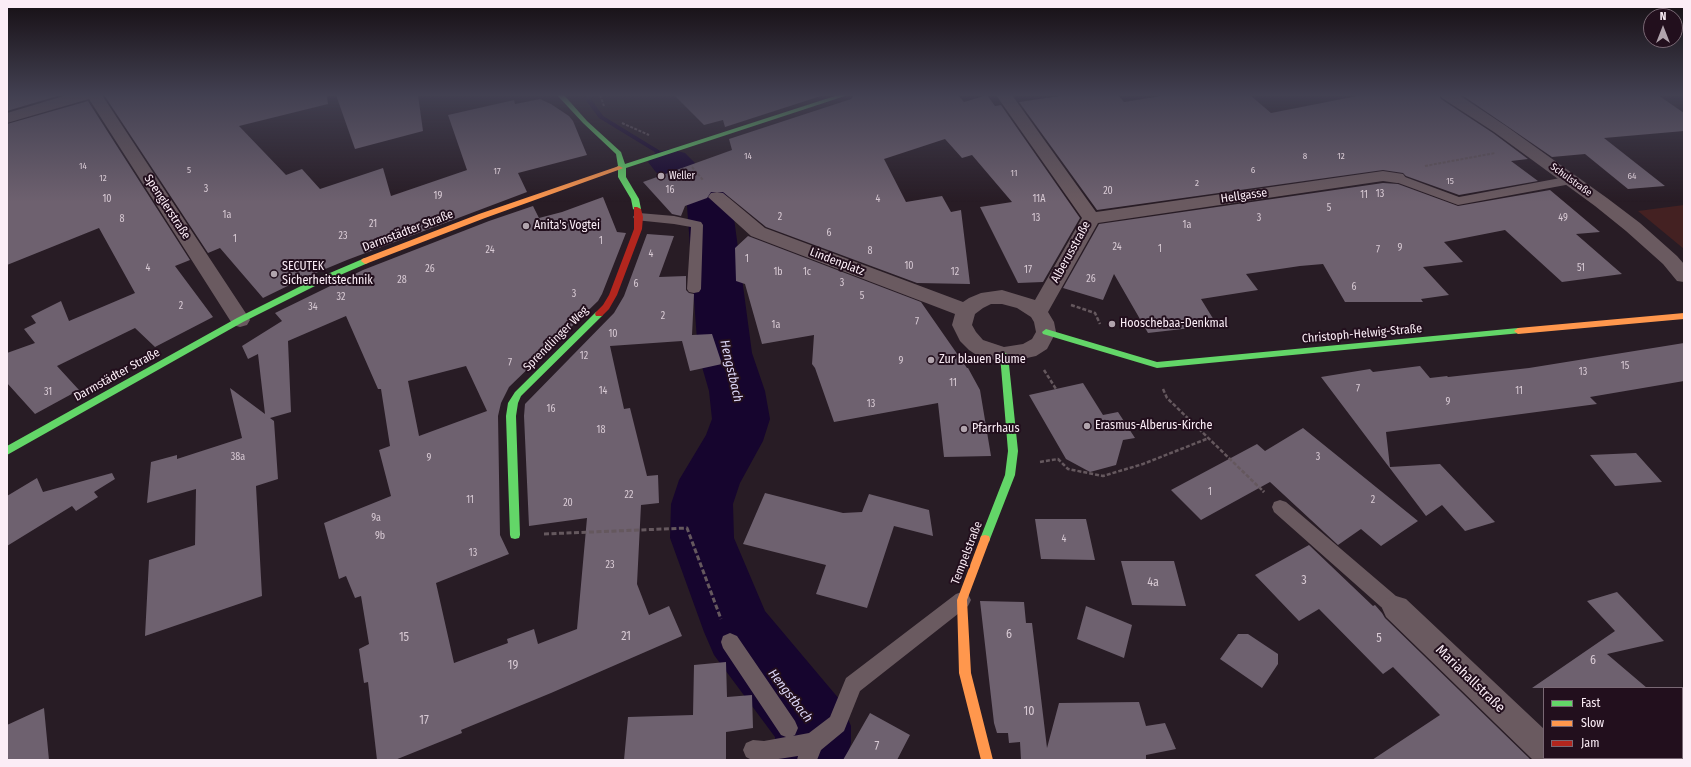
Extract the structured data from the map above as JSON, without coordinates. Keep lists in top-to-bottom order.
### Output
{
  "streets": {
    "street": [
      "Schulstraße",
      "Hellgasse",
      "Spenglerstraße",
      "Darmstädter Straße",
      "Alberusstraße",
      "Lindenplatz",
      "Christoph-Helwig-Straße",
      "Sprendlinger Weg",
      "Tempelstraße",
      "Mariahallstraße"
    ]
  },
  "crossings": [
    ["Hellgasse", "Alberusstraße"],
    ["Spenglerstraße", "Darmstädter Straße"],
    ["Darmstädter Straße", "Sprendlinger Weg"],
    ["Alberusstraße", "Lindenplatz"],
    ["Alberusstraße", "Christoph-Helwig-Straße"],
    ["Alberusstraße", "Tempelstraße"],
    ["Lindenplatz", "Christoph-Helwig-Straße"],
    ["Lindenplatz", "Tempelstraße"],
    ["Christoph-Helwig-Straße", "Tempelstraße"]
  ],
  "water": ["Hengstbach"],
  "places": [
    "Weller",
    "Anita's Vogtei",
    "SECUTEK Sicherheitstechnik",
    "Hooschebaa-Denkmal",
    "Zur blauen Blume",
    "Erasmus-Alberus-Kirche",
    "Pfarrhaus"
  ],
  "house_numbers": [
    "14",
    "8",
    "12",
    "14",
    "5",
    "6",
    "17",
    "11",
    "64",
    "12",
    "15",
    "2",
    "3",
    "16",
    "20",
    "13",
    "11",
    "19",
    "10",
    "4",
    "11A",
    "5",
    "1a",
    "2",
    "13",
    "3",
    "49",
    "8",
    "21",
    "1a",
    "6",
    "23",
    "1",
    "1",
    "24",
    "9",
    "1",
    "24",
    "7",
    "8",
    "4",
    "1",
    "10",
    "4",
    "51",
    "26",
    "17",
    "1b",
    "1c",
    "12",
    "26",
    "28",
    "3",
    "6",
    "6",
    "3",
    "5",
    "32",
    "2",
    "34",
    "2",
    "7",
    "1a",
    "10",
    "12",
    "9",
    "7",
    "15",
    "13",
    "11",
    "7",
    "14",
    "11",
    "31",
    "9",
    "13",
    "16",
    "18",
    "38a",
    "3",
    "9",
    "1",
    "22",
    "11",
    "2",
    "20",
    "9a",
    "9b",
    "4",
    "13",
    "23",
    "3",
    "4a",
    "6",
    "21",
    "15",
    "5",
    "6",
    "19",
    "10",
    "17",
    "7"
  ],
  "legend": ["Fast", "Slow", "Jam"],
  "north": "top"
}
